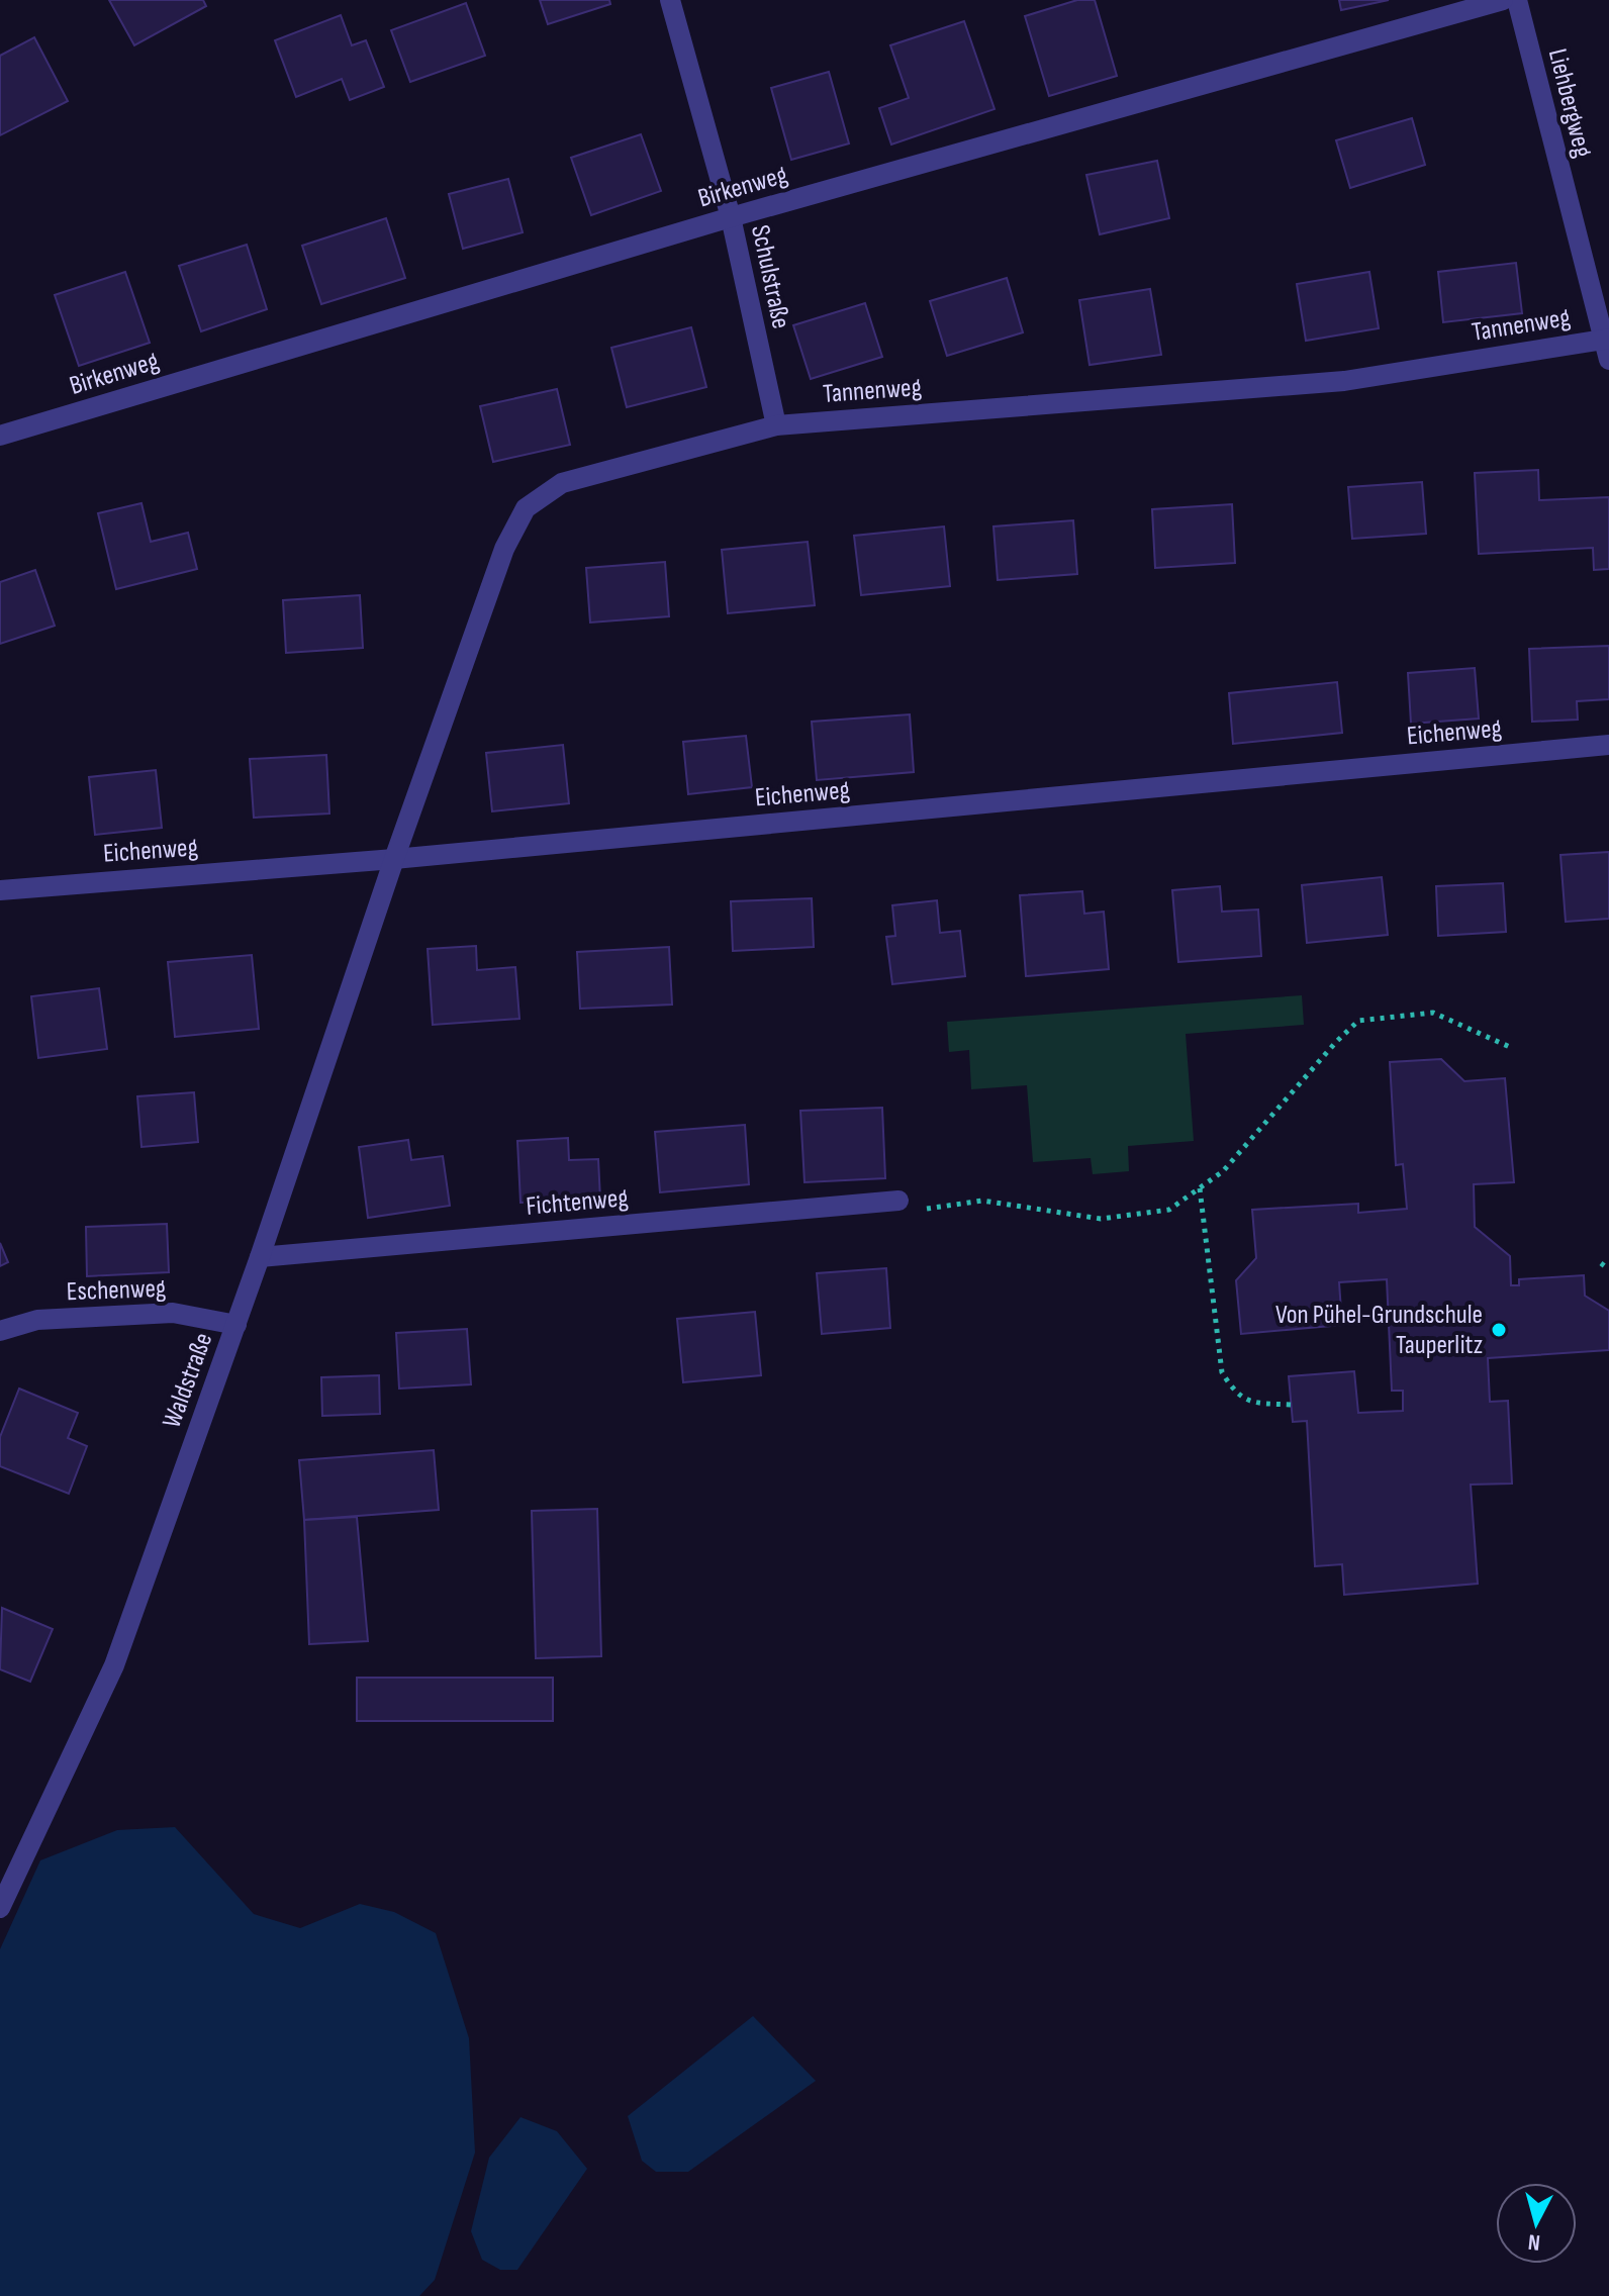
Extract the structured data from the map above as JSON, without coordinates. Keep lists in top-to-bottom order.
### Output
{
  "streets": {
    "street": [
      "Liehbergweg",
      "Birkenweg",
      "Schulstraße",
      "Tannenweg",
      "Eichenweg",
      "Fichtenweg",
      "Eschenweg",
      "Waldstraße"
    ]
  },
  "crossings": [
    ["Liehbergweg", "Tannenweg"],
    ["Birkenweg", "Schulstraße"],
    ["Schulstraße", "Tannenweg"],
    ["Tannenweg", "Eichenweg"],
    ["Tannenweg", "Waldstraße"],
    ["Eichenweg", "Waldstraße"],
    ["Fichtenweg", "Waldstraße"],
    ["Eschenweg", "Waldstraße"]
  ],
  "places": ["Von Pühel-Grundschule Tauperlitz"],
  "north": "bottom"
}
